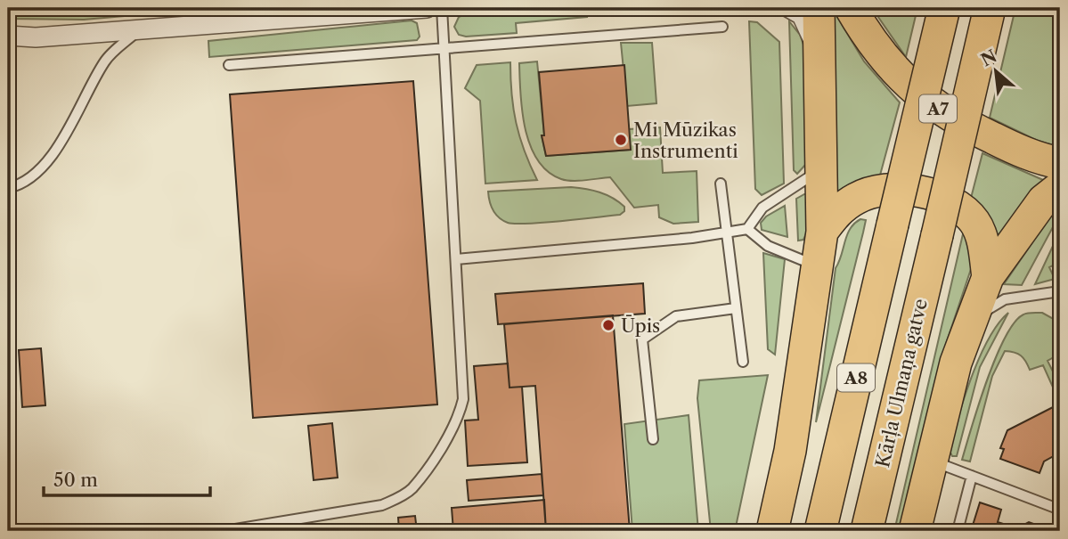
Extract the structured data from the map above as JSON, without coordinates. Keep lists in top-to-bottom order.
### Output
{
  "streets": {
    "highway": ["A7", "A8", "Kārļa Ulmaņa gatve"]
  },
  "places": ["Mi Mūzikas Instrumenti", "Ūpis"],
  "scale_bar": "50 m",
  "north": "top left"
}
